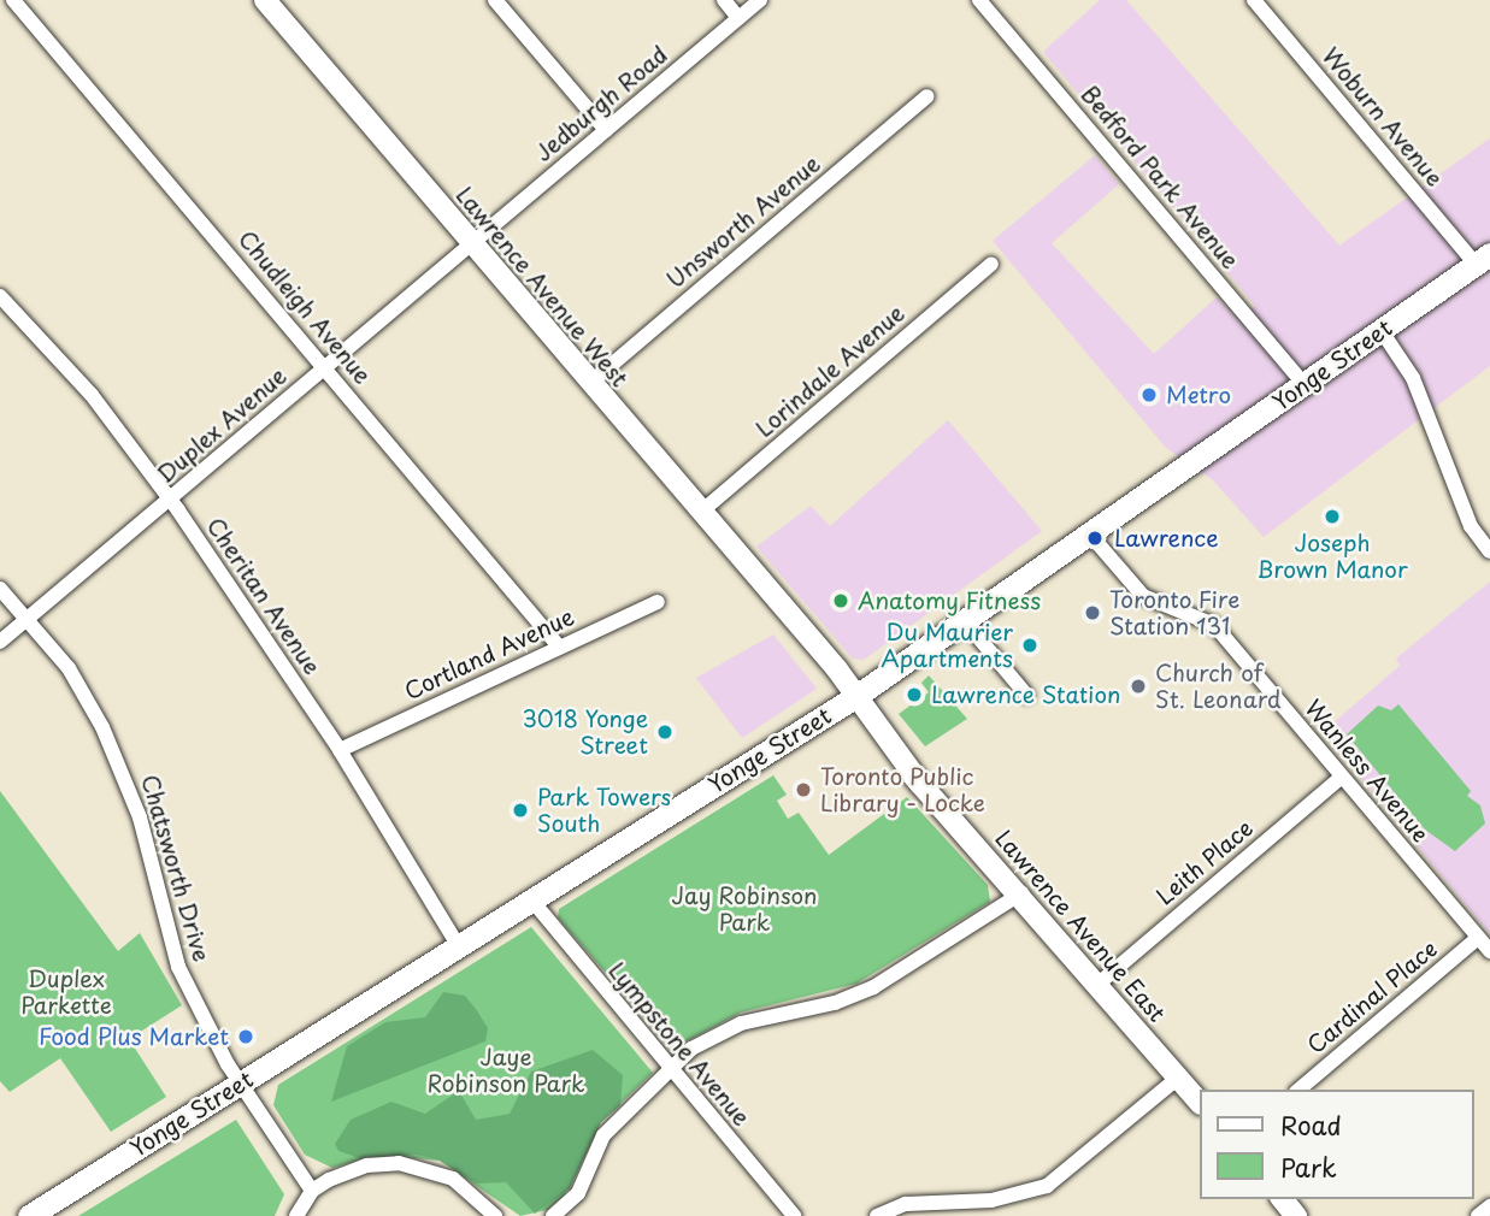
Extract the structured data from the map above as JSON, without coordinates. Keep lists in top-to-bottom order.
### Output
{
  "streets": {
    "main road": ["Lawrence Avenue West", "Yonge Street", "Lawrence Avenue East"],
    "street": [
      "Jedburgh Road",
      "Woburn Avenue",
      "Bedford Park Avenue",
      "Unsworth Avenue",
      "Chudleigh Avenue",
      "Lorindale Avenue",
      "Duplex Avenue",
      "Cheritan Avenue",
      "Cortland Avenue",
      "Wanless Avenue",
      "Leith Place",
      "Chatsworth Drive",
      "Cardinal Place",
      "Lympstone Avenue"
    ]
  },
  "crossings": [
    ["Jedburgh Road", "Lawrence Avenue West"],
    ["Jedburgh Road", "Duplex Avenue"],
    ["Woburn Avenue", "Yonge Street"],
    ["Bedford Park Avenue", "Yonge Street"],
    ["Unsworth Avenue", "Lawrence Avenue West"],
    ["Lawrence Avenue West", "Yonge Street"],
    ["Lawrence Avenue West", "Lorindale Avenue"],
    ["Lawrence Avenue West", "Duplex Avenue"],
    ["Lawrence Avenue West", "Lawrence Avenue East"],
    ["Chudleigh Avenue", "Duplex Avenue"],
    ["Chudleigh Avenue", "Cortland Avenue"],
    ["Yonge Street", "Cheritan Avenue"],
    ["Yonge Street", "Wanless Avenue"],
    ["Yonge Street", "Chatsworth Drive"],
    ["Yonge Street", "Lawrence Avenue East"],
    ["Yonge Street", "Lympstone Avenue"],
    ["Duplex Avenue", "Cheritan Avenue"],
    ["Duplex Avenue", "Chatsworth Drive"],
    ["Cheritan Avenue", "Cortland Avenue"],
    ["Wanless Avenue", "Leith Place"],
    ["Wanless Avenue", "Cardinal Place"],
    ["Leith Place", "Lawrence Avenue East"]
  ],
  "parks": ["Jay Robinson Park", "Duplex Parkette", "Jaye Robinson Park"],
  "places": [
    "Metro",
    "Joseph Brown Manor",
    "Lawrence",
    "Anatomy Fitness",
    "Toronto Fire Station 131",
    "Du Maurier Apartments",
    "Church of St. Leonard",
    "Lawrence Station",
    "3018 Yonge Street",
    "Toronto Public Library - Locke",
    "Park Towers South",
    "Food Plus Market"
  ],
  "legend": ["Road", "Park"]
}
